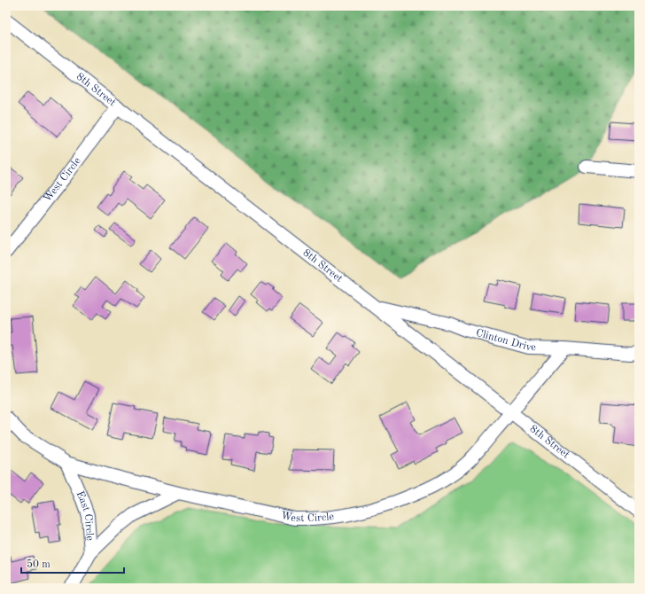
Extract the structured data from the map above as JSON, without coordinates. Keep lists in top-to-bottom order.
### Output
{
  "streets": {
    "street": [
      "8th Street",
      "West Circle",
      "Clinton Drive",
      "East Circle"
    ]
  },
  "crossings": [
    ["8th Street", "West Circle"],
    ["8th Street", "Clinton Drive"],
    ["West Circle", "Clinton Drive"],
    ["West Circle", "East Circle"]
  ],
  "scale_bar": "50 m"
}
